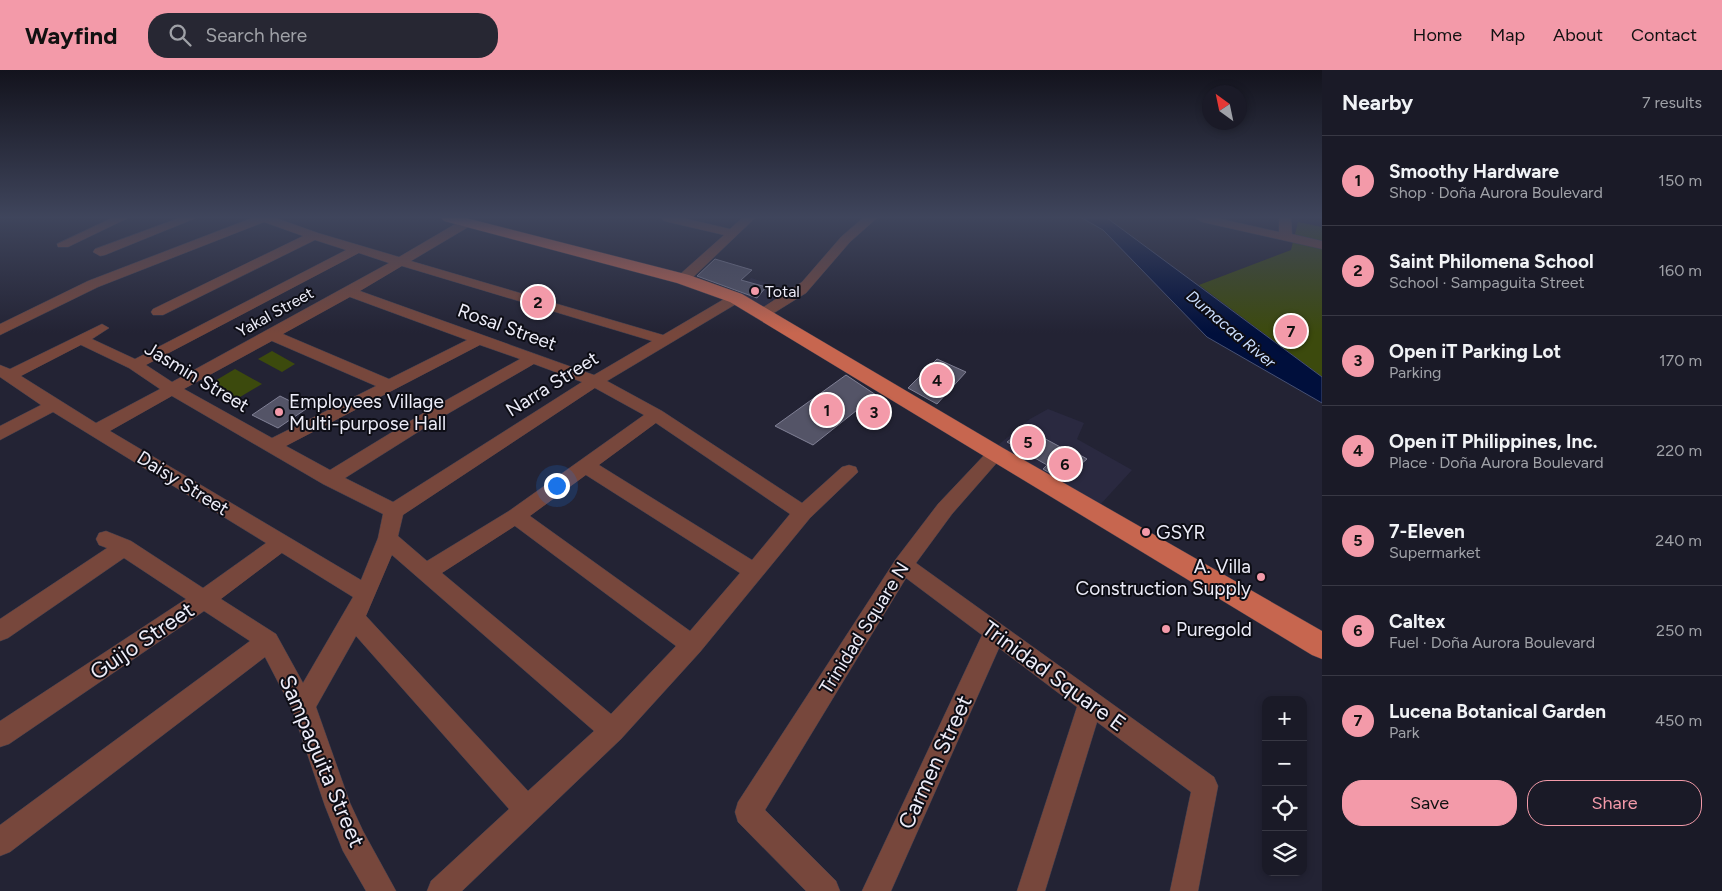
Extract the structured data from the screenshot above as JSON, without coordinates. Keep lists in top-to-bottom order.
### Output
{
  "streets": {
    "street": [
      "Yakal Street",
      "Rosal Street",
      "Jasmin Street",
      "Narra Street",
      "Daisy Street",
      "Trinidad Square N",
      "Guijo Street",
      "Trinidad Square E",
      "Sampaguita Street",
      "Carmen Street"
    ]
  },
  "crossings": [
    ["Yakal Street", "Rosal Street"],
    ["Yakal Street", "Jasmin Street"],
    ["Yakal Street", "Daisy Street"],
    ["Rosal Street", "Narra Street"],
    ["Jasmin Street", "Narra Street"],
    ["Daisy Street", "Guijo Street"],
    ["Trinidad Square N", "Trinidad Square E"],
    ["Guijo Street", "Sampaguita Street"],
    ["Trinidad Square E", "Carmen Street"]
  ],
  "water": ["Dumacaa River"],
  "places": [
    "Total",
    "Employees Village Multi-purpose Hall",
    "GSYR",
    "A. Villa Construction Supply",
    "Puregold"
  ],
  "north": "top left",
  "page": {
    "header": "Wayfind",
    "search": "Search here",
    "nav": [
      "Home",
      "Map",
      "About",
      "Contact"
    ],
    "heading": ["Nearby", "7 results"],
    "list": [
      {
        "mark": "1",
        "name": "Smoothy Hardware",
        "note": "Shop · Doña Aurora Boulevard",
        "value": "150 m"
      },
      {
        "mark": "2",
        "name": "Saint Philomena School",
        "note": "School · Sampaguita Street",
        "value": "160 m"
      },
      {
        "mark": "3",
        "name": "Open iT Parking Lot",
        "note": "Parking",
        "value": "170 m"
      },
      {
        "mark": "4",
        "name": "Open iT Philippines, Inc.",
        "note": "Place · Doña Aurora Boulevard",
        "value": "220 m"
      },
      {
        "mark": "5",
        "name": "7-Eleven",
        "note": "Supermarket",
        "value": "240 m"
      },
      {
        "mark": "6",
        "name": "Caltex",
        "note": "Fuel · Doña Aurora Boulevard",
        "value": "250 m"
      },
      {
        "mark": "7",
        "name": "Lucena Botanical Garden",
        "note": "Park",
        "value": "450 m"
      }
    ],
    "pins": [
      "2",
      "7",
      "4",
      "1",
      "3",
      "5",
      "6"
    ],
    "map_buttons": ["+", "−"],
    "buttons": ["Save", "Share"]
  }
}
